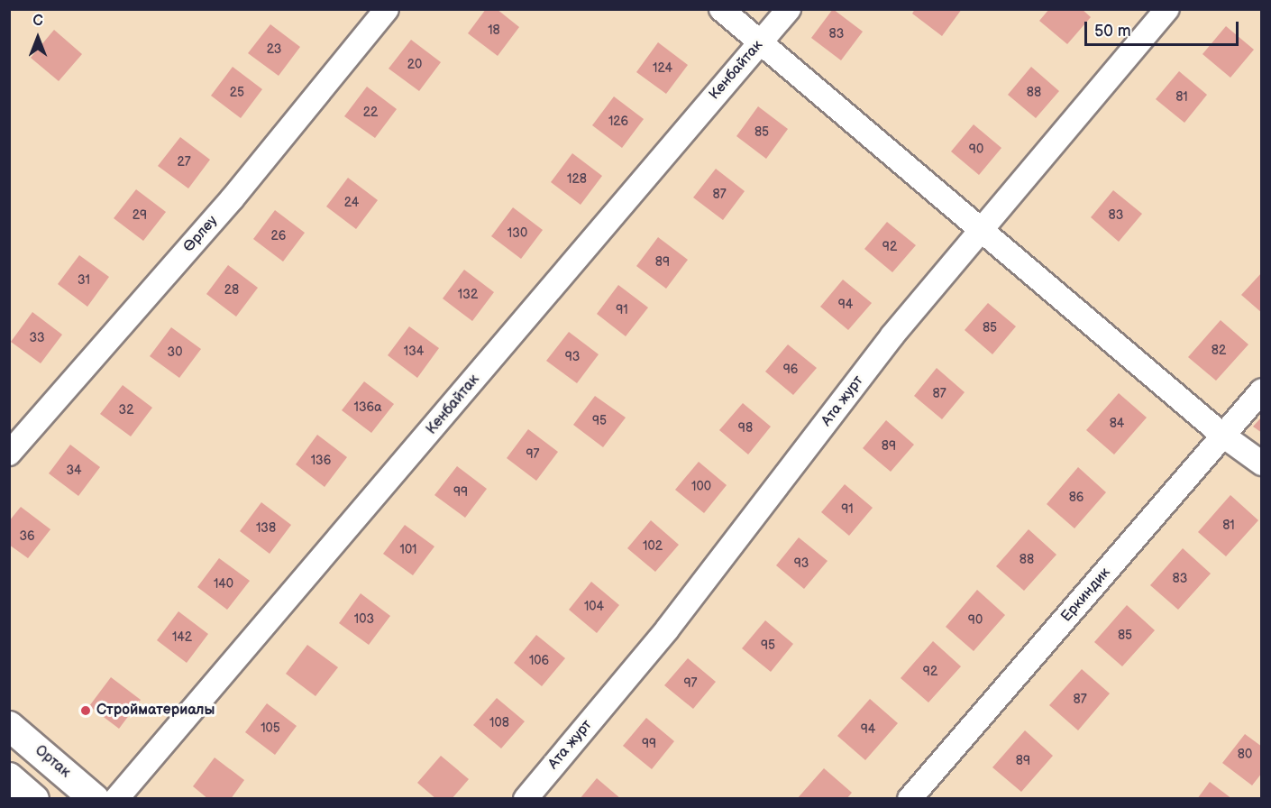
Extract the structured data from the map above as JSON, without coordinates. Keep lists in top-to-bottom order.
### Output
{
  "streets": {
    "street": [
      "Кенбайтак",
      "Өрлеу",
      "Ата журт",
      "Еркиндик",
      "Ортак"
    ]
  },
  "places": ["Стройматериалы"],
  "house_numbers": [
    "18",
    "83",
    "23",
    "20",
    "124",
    "25",
    "88",
    "81",
    "22",
    "126",
    "85",
    "90",
    "27",
    "128",
    "87",
    "24",
    "29",
    "83",
    "130",
    "26",
    "92",
    "89",
    "31",
    "28",
    "132",
    "94",
    "91",
    "85",
    "33",
    "82",
    "134",
    "30",
    "93",
    "96",
    "87",
    "136а",
    "32",
    "95",
    "84",
    "98",
    "89",
    "97",
    "136",
    "34",
    "100",
    "99",
    "86",
    "91",
    "81",
    "138",
    "36",
    "102",
    "101",
    "88",
    "93",
    "83",
    "140",
    "104",
    "103",
    "90",
    "85",
    "142",
    "95",
    "106",
    "92",
    "97",
    "87",
    "108",
    "105",
    "94",
    "99",
    "80",
    "89"
  ],
  "scale_bar": "50 m",
  "north": "top"
}
